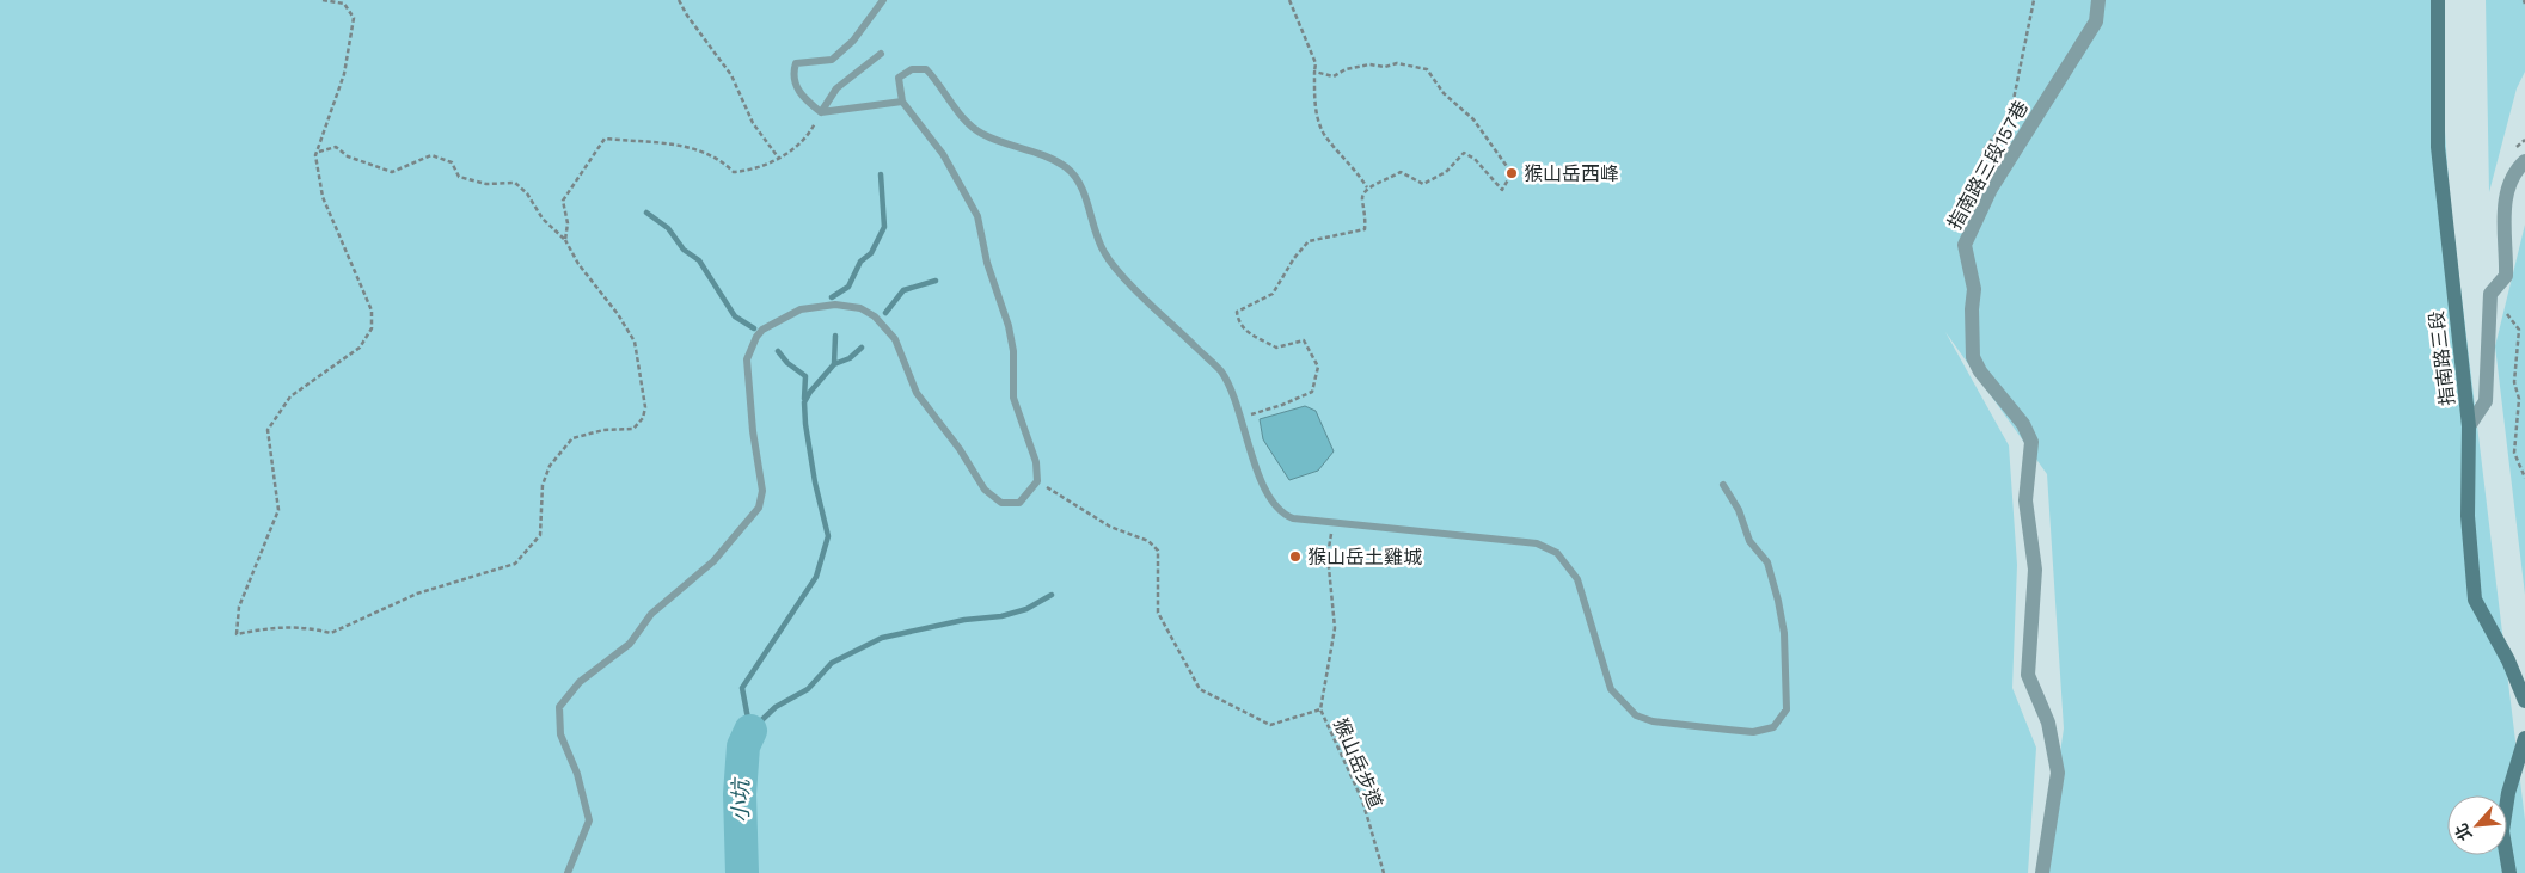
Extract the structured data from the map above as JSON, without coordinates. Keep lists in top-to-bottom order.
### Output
{
  "streets": {
    "street": ["指南路三段157巷", "指南路三段"],
    "path": ["猴山岳步道"]
  },
  "water": ["小坑"],
  "places": ["猴山岳西峰", "猴山岳土雞城"],
  "north": "bottom left"
}
